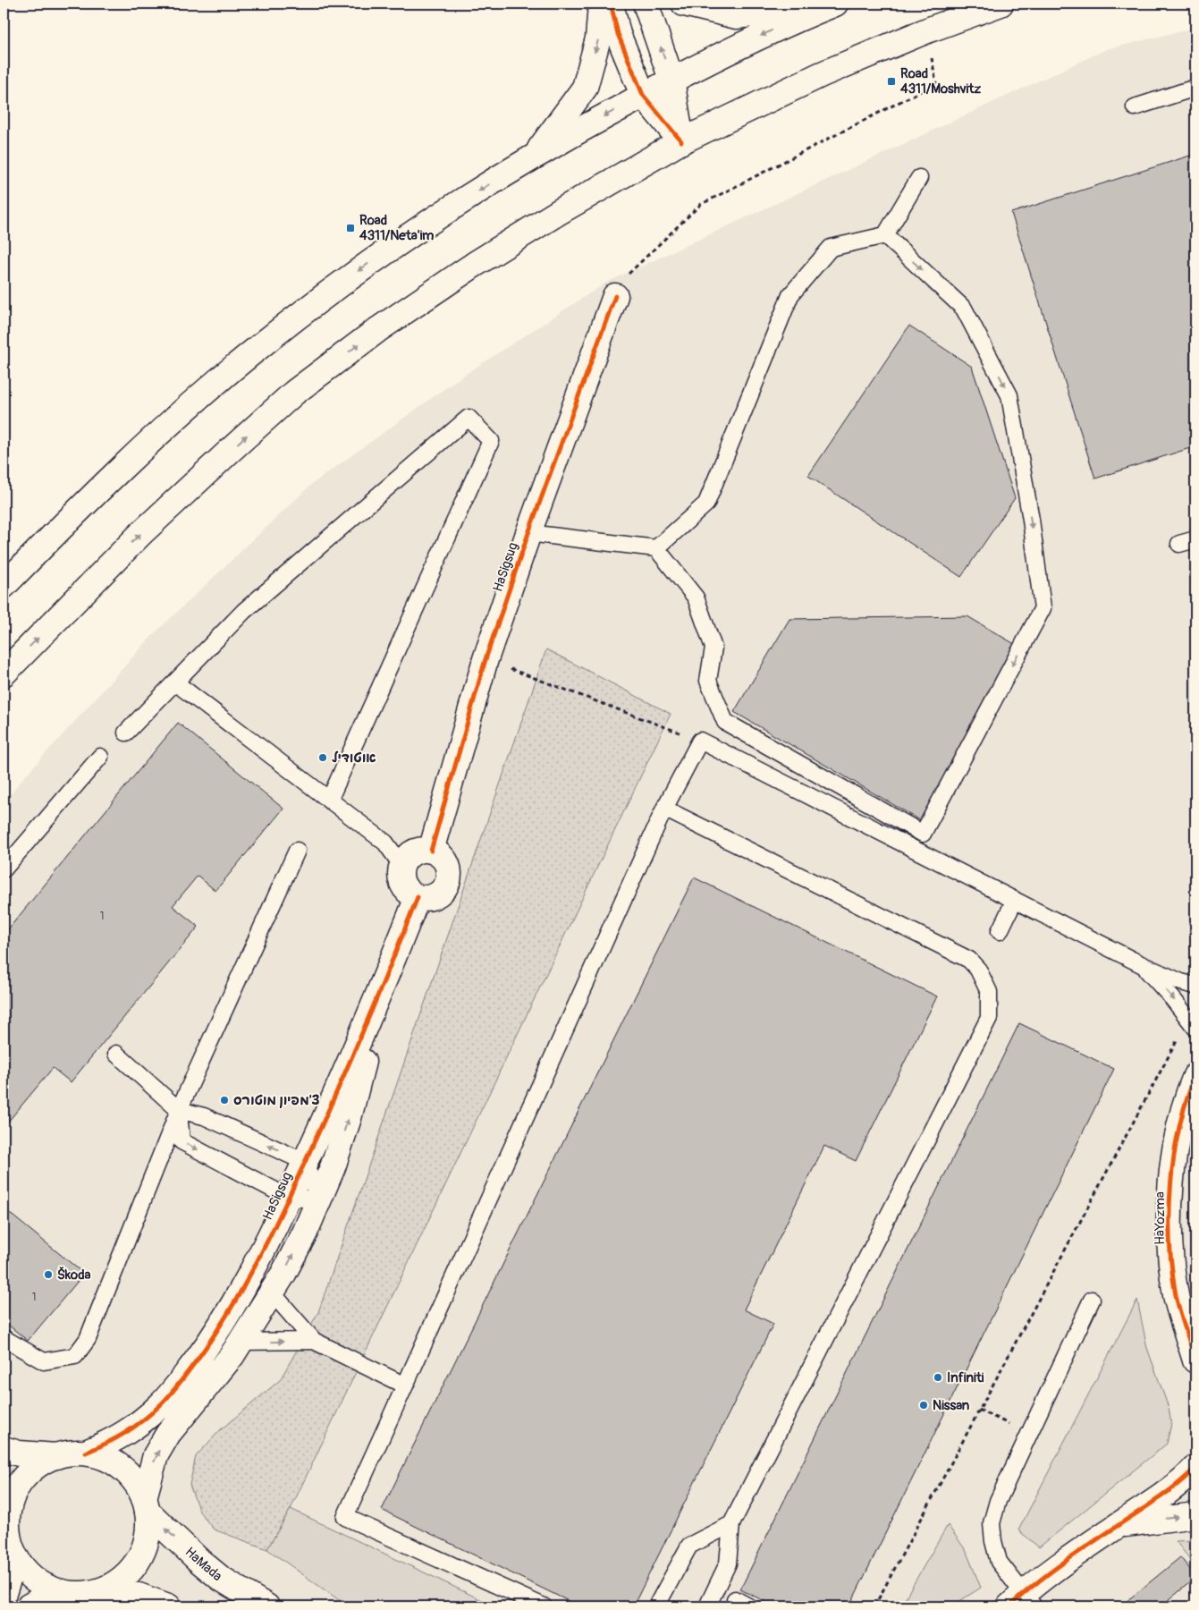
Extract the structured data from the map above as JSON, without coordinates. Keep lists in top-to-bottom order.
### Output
{
  "streets": {
    "street": ["HaSigsug", "HaYozma", "HaMada"]
  },
  "crossings": [
    ["HaSigsug", "HaMada"]
  ],
  "one_way": ["HaMada"],
  "places": {
    "transit": ["Road 4311/Moshvitz", "Road 4311/Neta'im"],
    "other": [
      "אוטודיל",
      "צ'מפיון מוטורס",
      "Škoda",
      "Infiniti",
      "Nissan"
    ]
  },
  "house_numbers": ["1", "1"]
}
